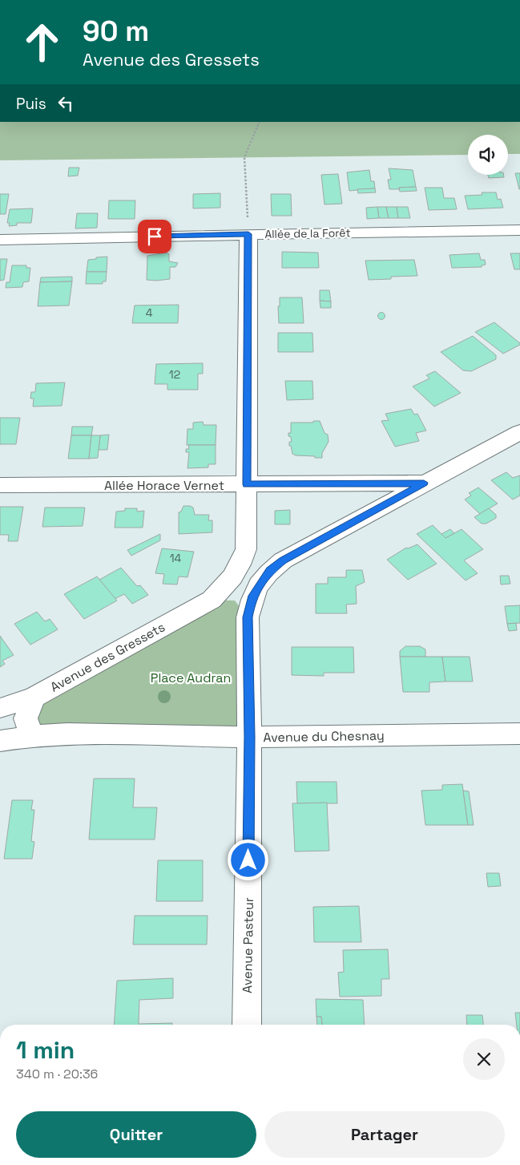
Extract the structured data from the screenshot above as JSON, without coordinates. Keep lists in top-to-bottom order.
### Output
{
  "streets": {
    "street": [
      "Allée de la Forêt",
      "Allée Horace Vernet",
      "Avenue des Gressets",
      "Avenue du Chesnay",
      "Avenue Pasteur"
    ]
  },
  "crossings": [
    ["Allée Horace Vernet", "Avenue des Gressets"],
    ["Allée Horace Vernet", "Avenue Pasteur"],
    ["Avenue du Chesnay", "Avenue Pasteur"]
  ],
  "parks": ["Place Audran"],
  "house_numbers": ["4", "12", "14"],
  "page": {
    "turn": ["90 m", "Avenue des Gressets"],
    "then": "Puis",
    "heading": ["1 min", "340 m · 20:36"],
    "buttons": ["Quitter", "Partager"]
  }
}
